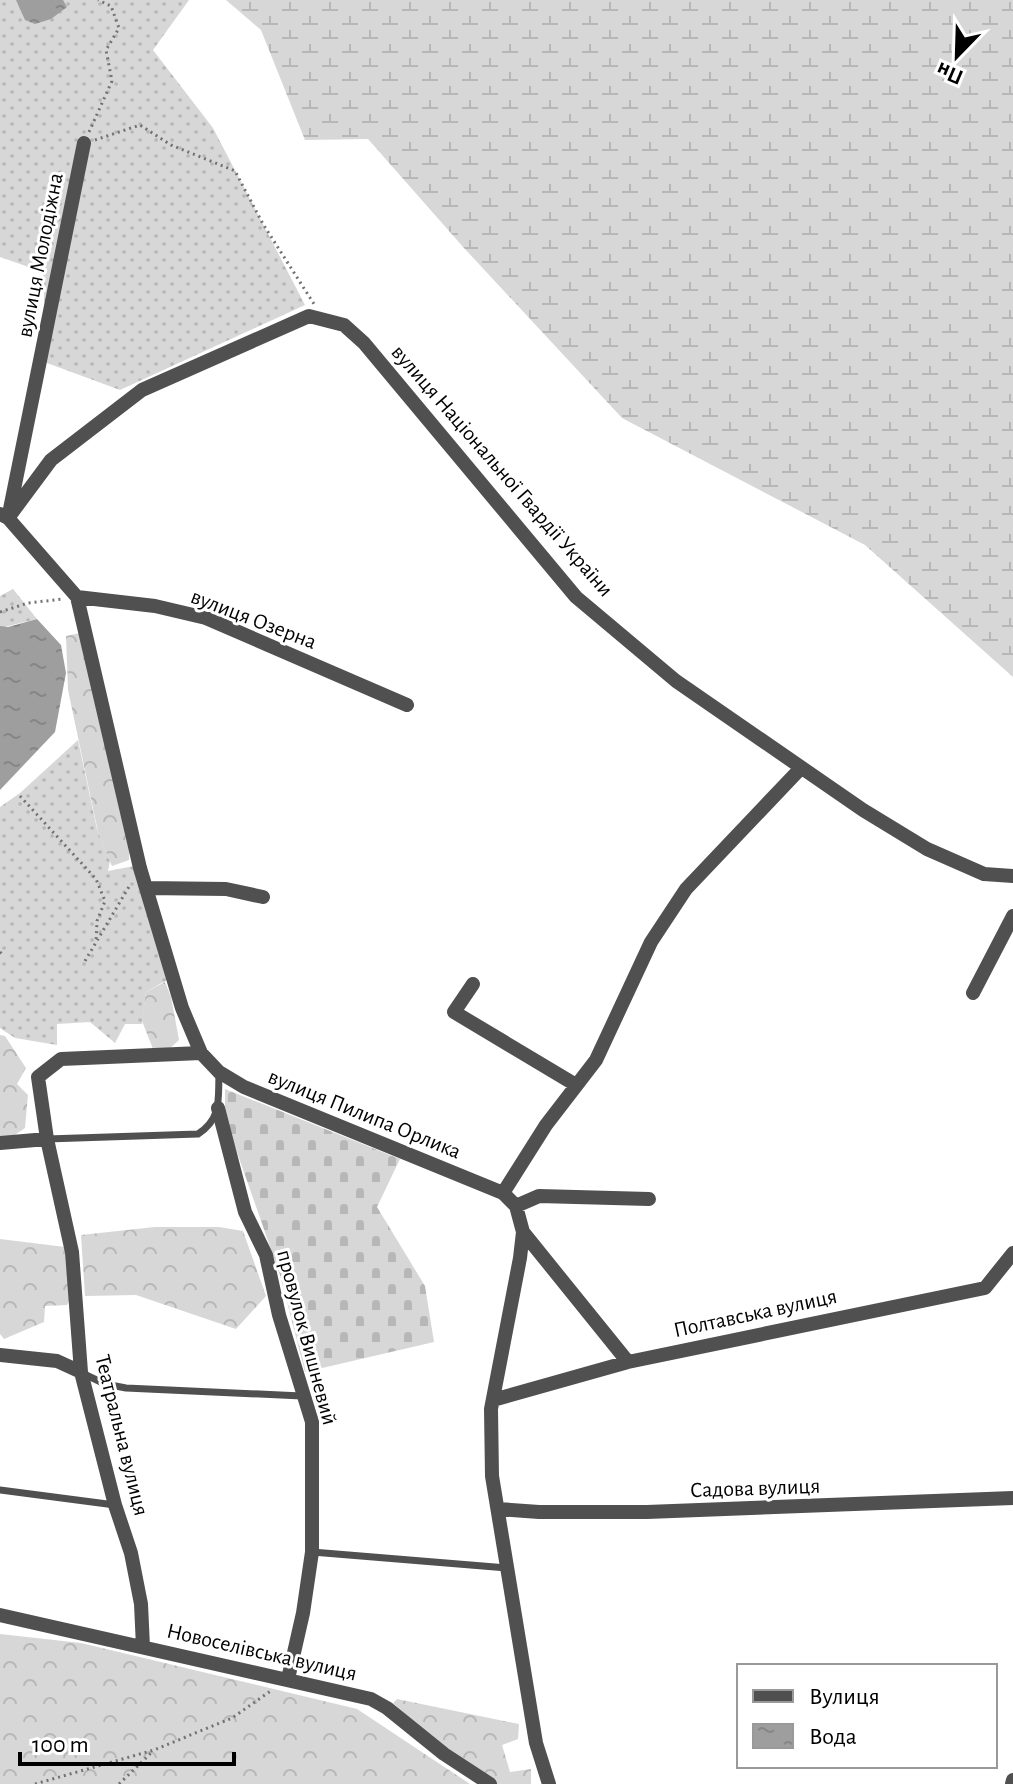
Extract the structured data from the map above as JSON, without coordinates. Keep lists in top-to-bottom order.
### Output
{
  "streets": {
    "street": [
      "вулиця Молодіжна",
      "вулиця Національної Гвардії України",
      "вулиця Озерна",
      "вулиця Пилипа Орлика",
      "Полтавська вулиця",
      "провулок Вишневий",
      "Театральна вулиця",
      "Садова вулиця",
      "Новоселівська вулиця"
    ]
  },
  "crossings": [
    ["вулиця Молодіжна", "вулиця Пилипа Орлика"],
    ["вулиця Озерна", "вулиця Пилипа Орлика"],
    ["вулиця Пилипа Орлика", "Полтавська вулиця"],
    ["вулиця Пилипа Орлика", "Театральна вулиця"],
    ["вулиця Пилипа Орлика", "Садова вулиця"],
    ["провулок Вишневий", "Новоселівська вулиця"],
    ["Театральна вулиця", "Новоселівська вулиця"]
  ],
  "legend": ["Вулиця", "Вода"],
  "scale_bar": "100 m",
  "north": "bottom left"
}
